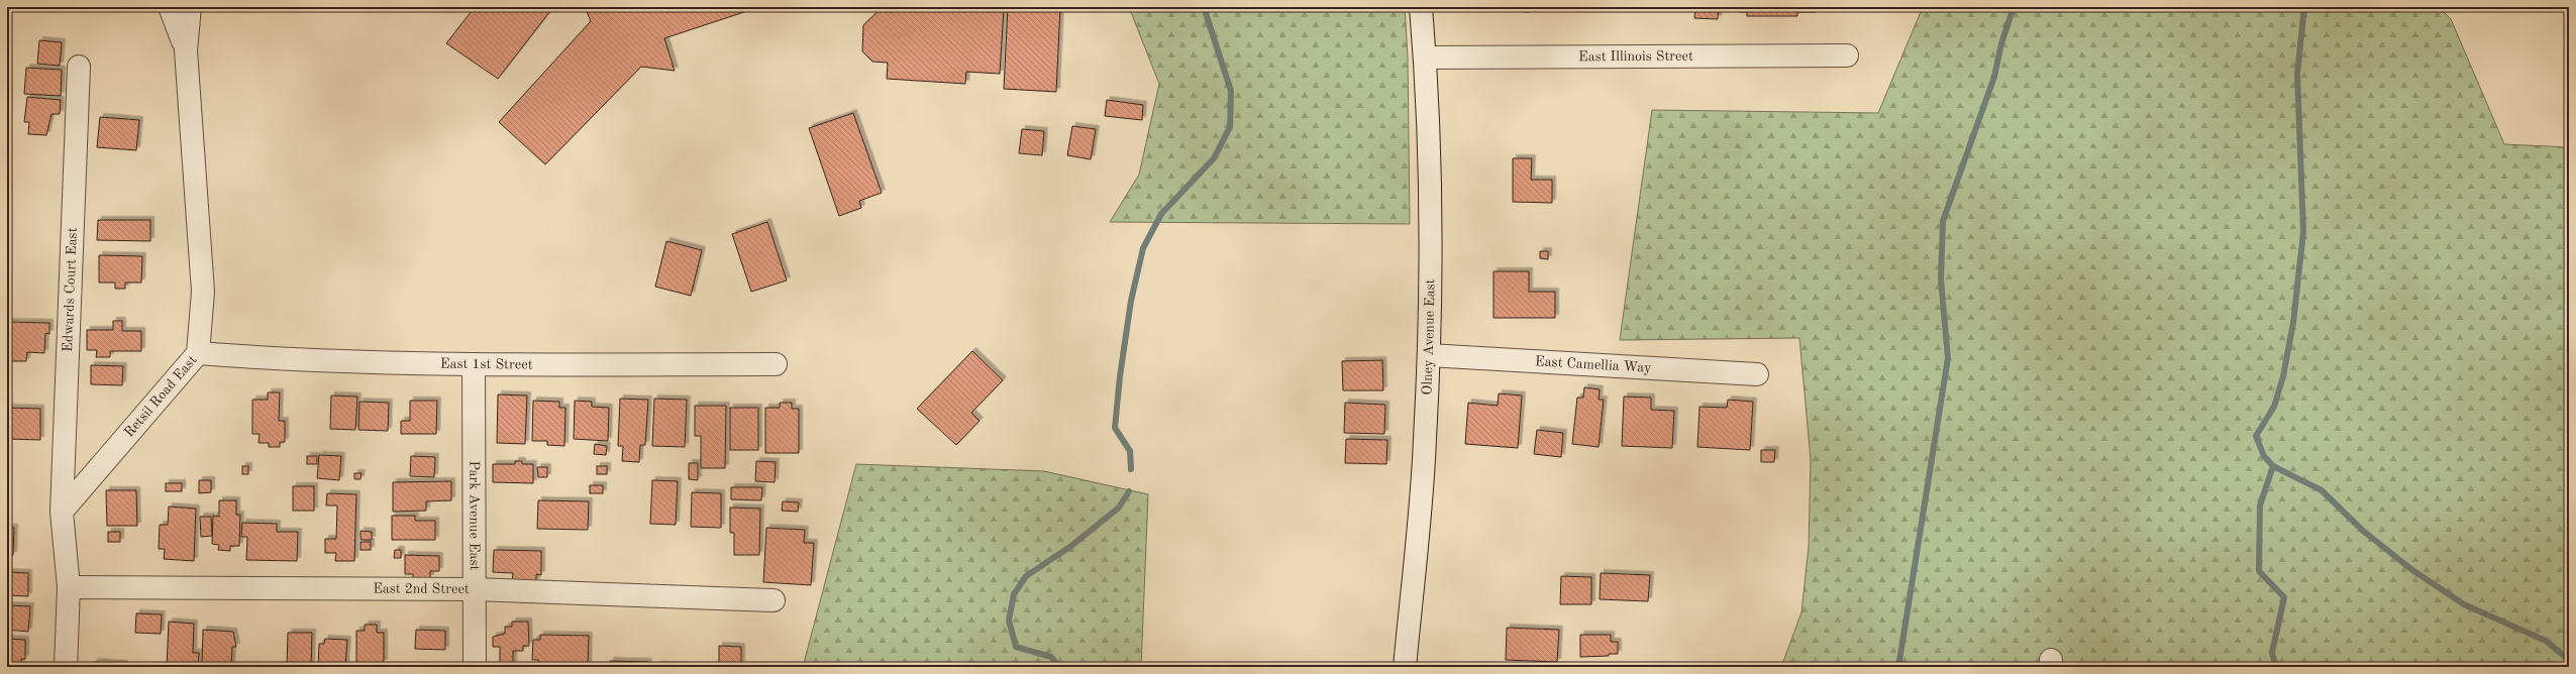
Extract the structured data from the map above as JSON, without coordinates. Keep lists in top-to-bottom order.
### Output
{
  "streets": {
    "street": [
      "East Illinois Street",
      "Edwards Court East",
      "Olney Avenue East",
      "East 1st Street",
      "East Camellia Way",
      "Retsil Road East",
      "Park Avenue East",
      "East 2nd Street"
    ]
  },
  "crossings": [
    ["East Illinois Street", "Olney Avenue East"],
    ["Edwards Court East", "Retsil Road East"],
    ["Olney Avenue East", "East Camellia Way"],
    ["East 1st Street", "Retsil Road East"],
    ["East 1st Street", "Park Avenue East"],
    ["Park Avenue East", "East 2nd Street"]
  ]
}
